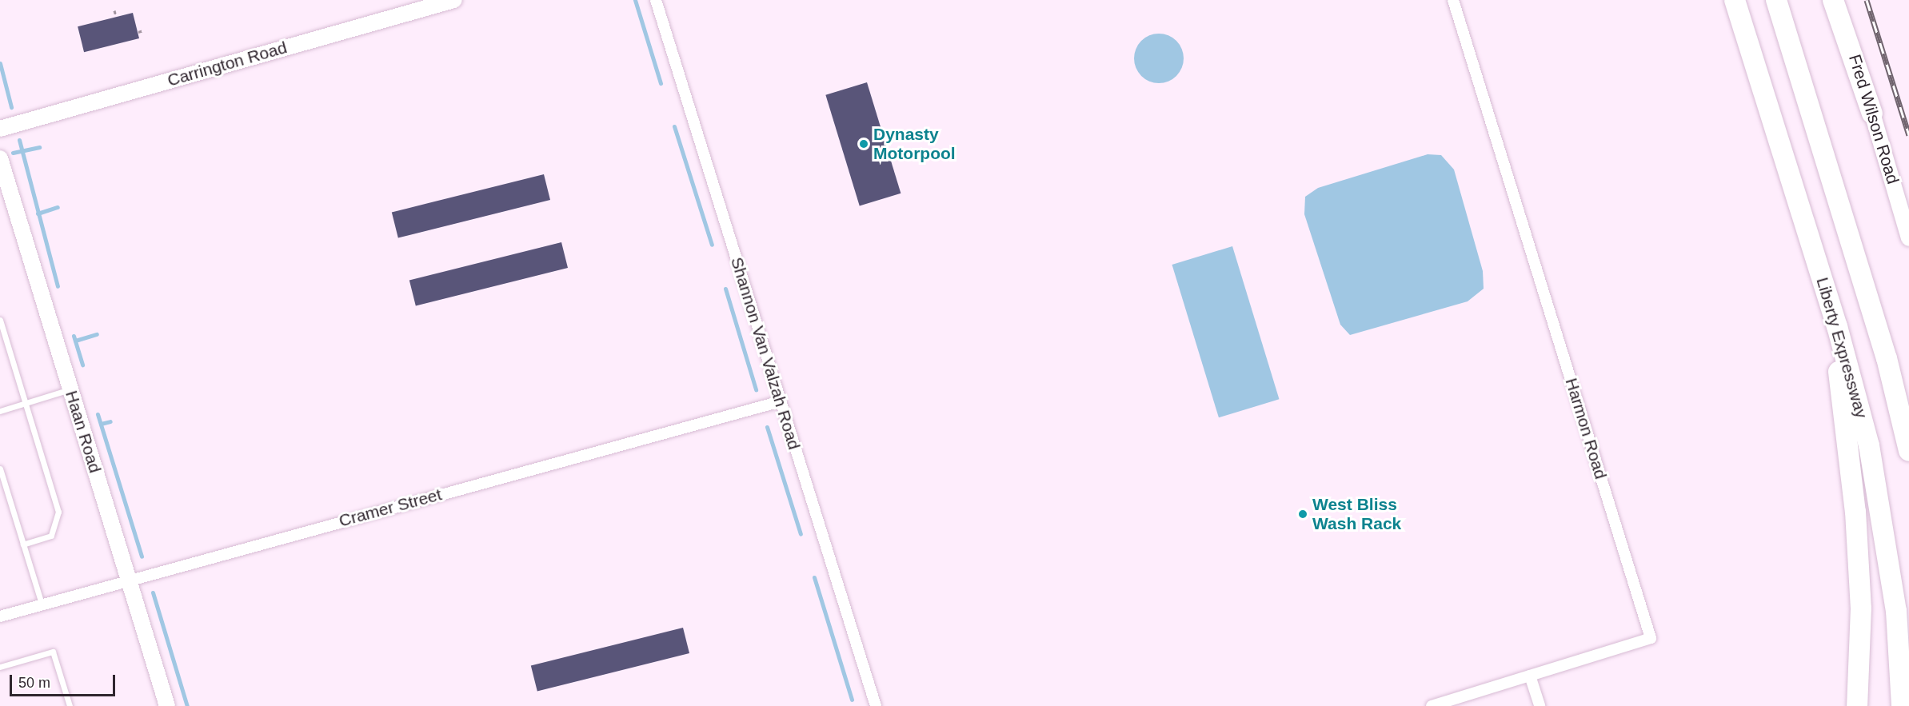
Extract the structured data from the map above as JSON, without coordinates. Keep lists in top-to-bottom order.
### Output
{
  "streets": {
    "highway": ["Liberty Expressway"],
    "street": [
      "Carrington Road",
      "Fred Wilson Road",
      "Shannon Van Valzah Road",
      "Harmon Road",
      "Haan Road",
      "Cramer Street"
    ]
  },
  "crossings": [
    ["Shannon Van Valzah Road", "Cramer Street"],
    ["Haan Road", "Cramer Street"]
  ],
  "places": ["Dynasty Motorpool", "West Bliss Wash Rack"],
  "scale_bar": "50 m"
}
